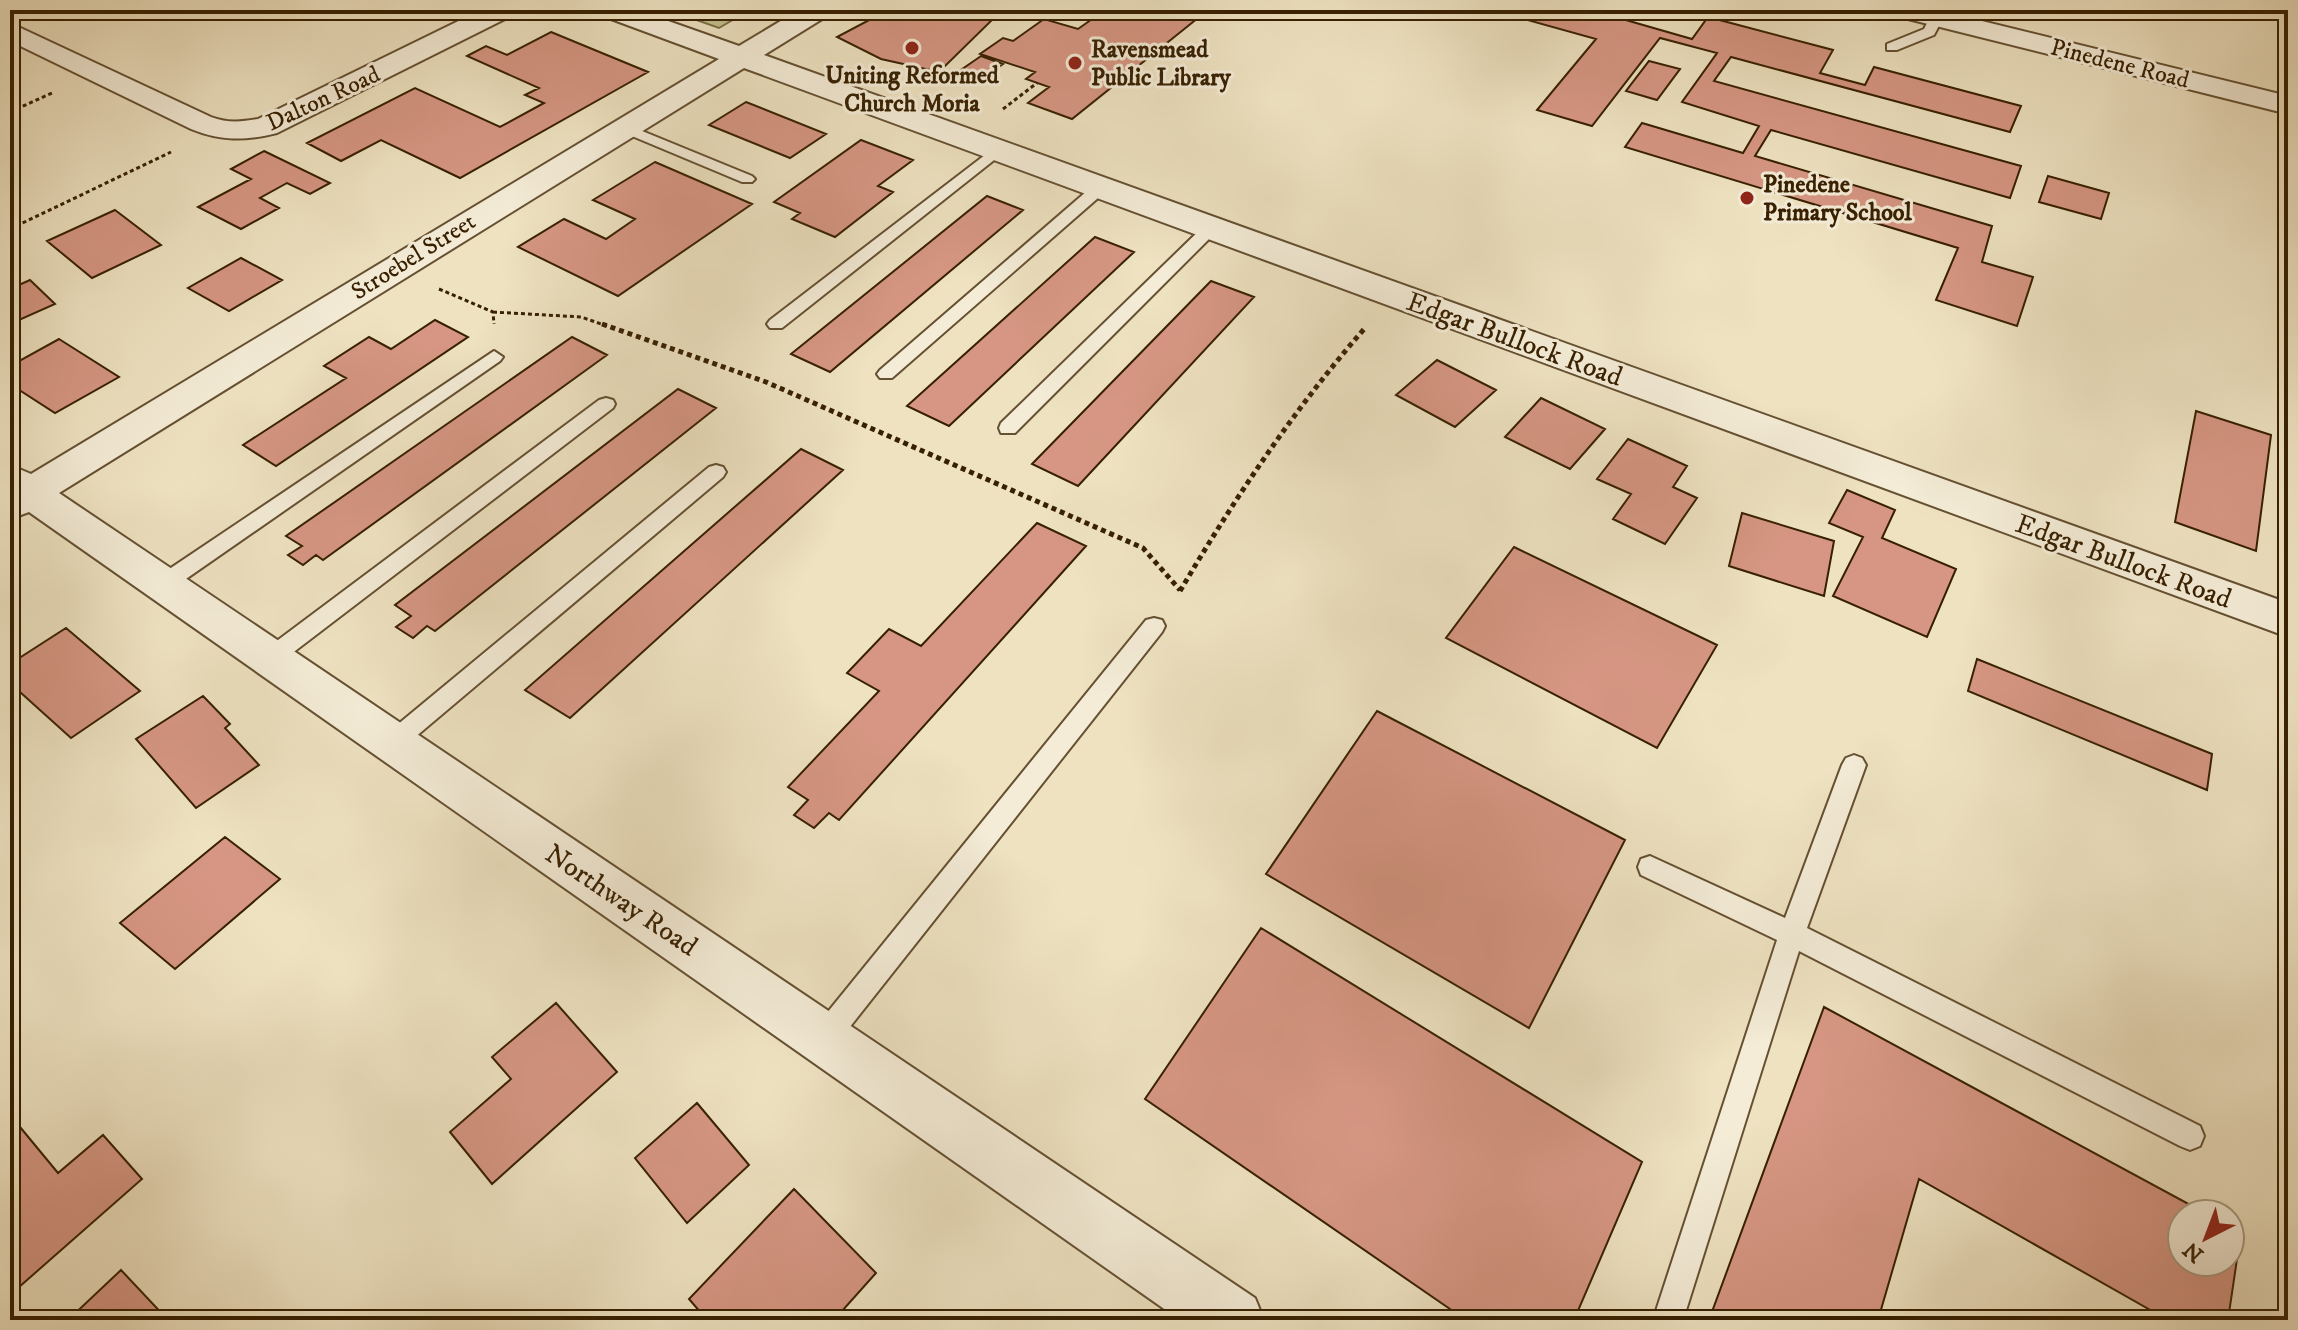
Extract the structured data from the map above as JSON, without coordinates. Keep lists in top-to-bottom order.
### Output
{
  "streets": {
    "street": [
      "Pinedene Road",
      "Dalton Road",
      "Stroebel Street",
      "Edgar Bullock Road",
      "Northway Road"
    ]
  },
  "crossings": [
    ["Stroebel Street", "Edgar Bullock Road"],
    ["Stroebel Street", "Northway Road"]
  ],
  "places": ["Uniting Reformed Church Moria", "Ravensmead Public Library", "Pinedene Primary School"],
  "north": "bottom left"
}
